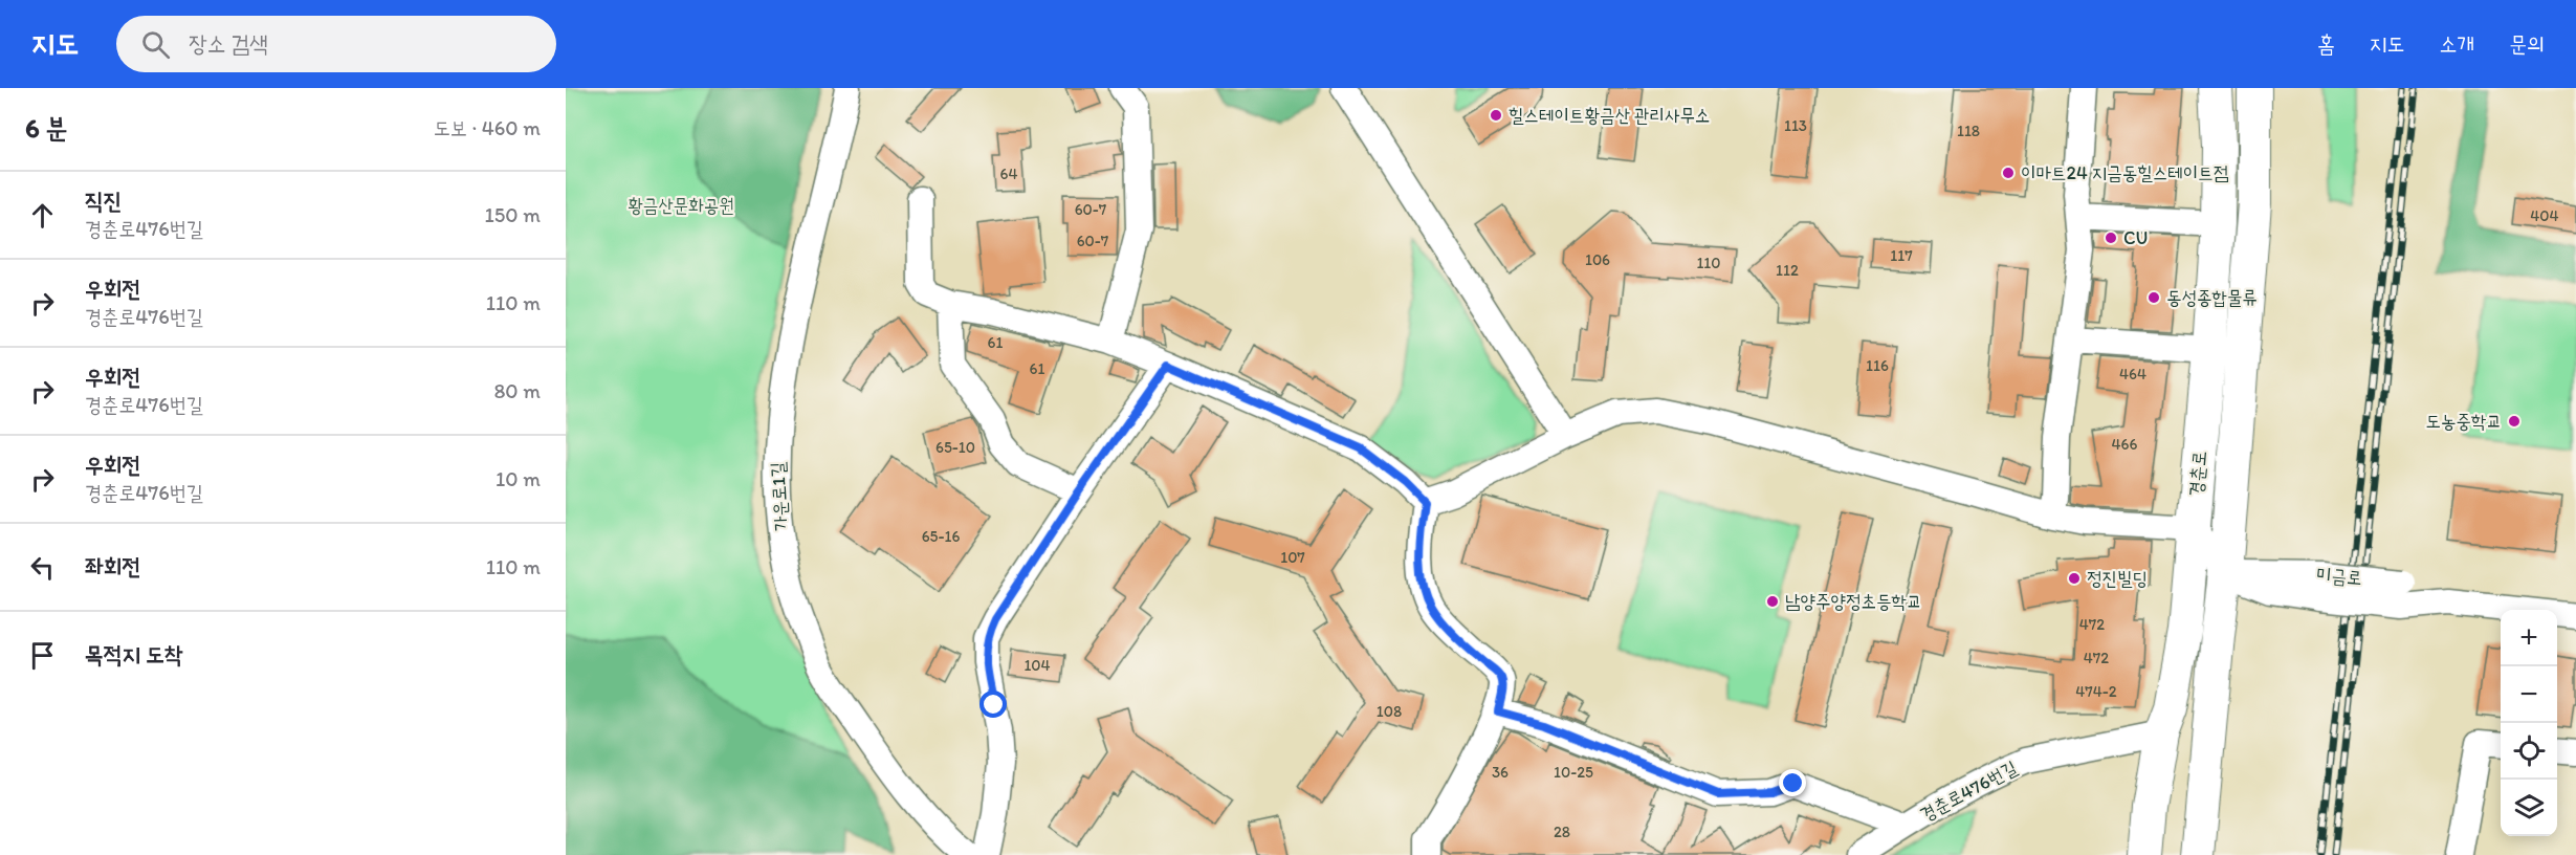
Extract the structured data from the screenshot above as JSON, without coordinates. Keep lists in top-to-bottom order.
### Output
{
  "streets": {
    "main road": ["경춘로"],
    "street": ["가운로1길", "미금로", "경춘로476번길"]
  },
  "crossings": [
    ["경춘로", "미금로"],
    ["경춘로", "경춘로476번길"]
  ],
  "parks": ["황금산문화공원"],
  "places": [
    "힐스테이트황금산 관리사무소",
    "이마트24 지금동힐스테이트점",
    "CU",
    "동성종합물류",
    "도농중학교",
    "정진빌딩",
    "남양주양정초등학교"
  ],
  "house_numbers": [
    "113",
    "118",
    "64",
    "60-7",
    "404",
    "60-7",
    "117",
    "106",
    "110",
    "112",
    "61",
    "116",
    "61",
    "464",
    "466",
    "65-10",
    "65-16",
    "107",
    "472",
    "472",
    "104",
    "474-2",
    "108",
    "36",
    "10-25",
    "28"
  ],
  "page": {
    "header": "지도",
    "search": "장소 검색",
    "nav": [
      "홈",
      "지도",
      "소개",
      "문의"
    ],
    "heading": ["6 분", "도보 · 460 m"],
    "list": [
      ["직진", "경춘로476번길", "150 m"],
      ["우회전", "경춘로476번길", "110 m"],
      ["우회전", "경춘로476번길", "80 m"],
      ["우회전", "경춘로476번길", "10 m"],
      ["좌회전", "110 m"],
      "목적지 도착"
    ],
    "map_buttons": ["+", "−"]
  }
}
